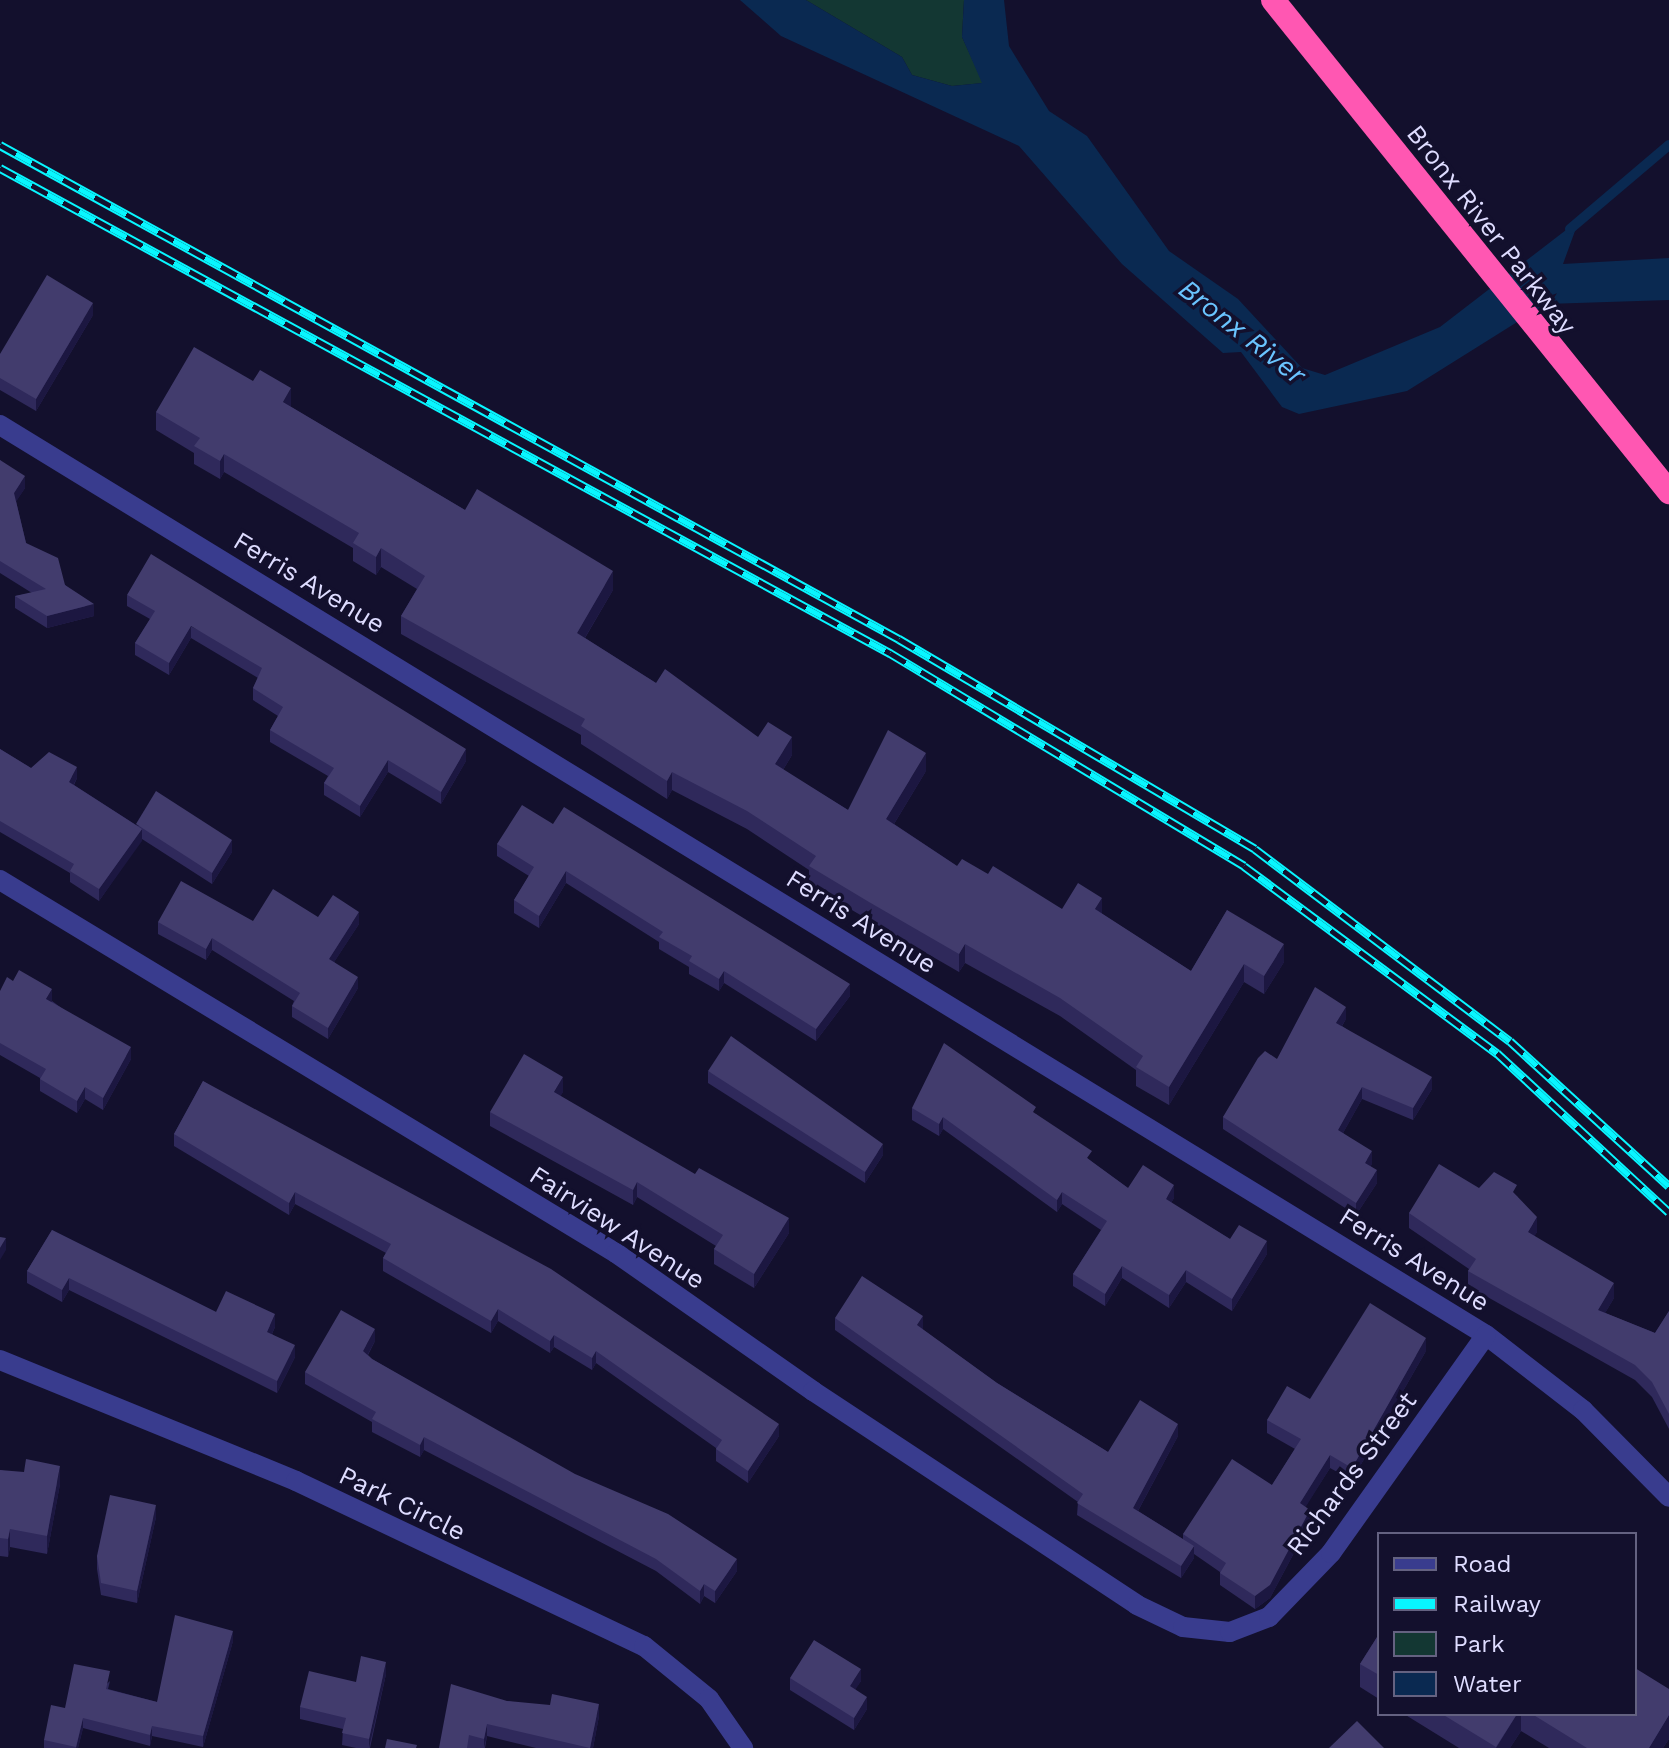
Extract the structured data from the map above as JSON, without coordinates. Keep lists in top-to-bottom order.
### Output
{
  "streets": {
    "highway": ["Bronx River Parkway"],
    "street": [
      "Ferris Avenue",
      "Fairview Avenue",
      "Richards Street",
      "Park Circle"
    ]
  },
  "crossings": [
    ["Ferris Avenue", "Richards Street"],
    ["Fairview Avenue", "Richards Street"]
  ],
  "water": ["Bronx River"],
  "legend": [
    "Road",
    "Railway",
    "Park",
    "Water"
  ]
}
